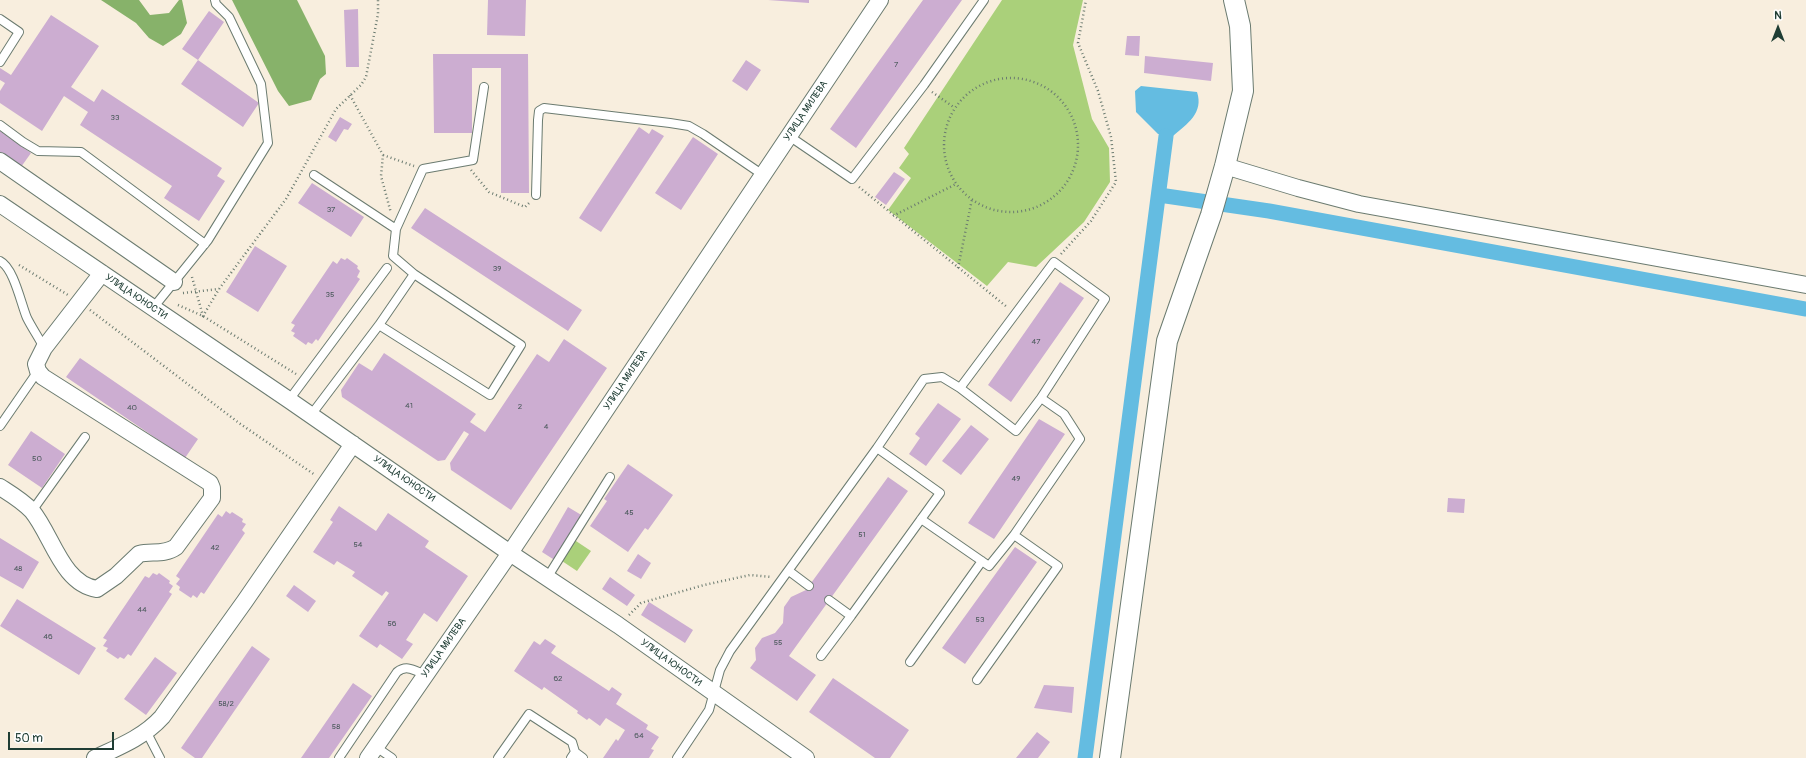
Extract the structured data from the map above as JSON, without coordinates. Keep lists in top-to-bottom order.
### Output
{
  "streets": {
    "street": ["УЛИЦА МИЛЕВА", "УЛИЦА ЮНОСТИ"]
  },
  "crossings": [
    ["УЛИЦА МИЛЕВА", "УЛИЦА ЮНОСТИ"]
  ],
  "house_numbers": [
    "7",
    "33",
    "37",
    "39",
    "35",
    "47",
    "41",
    "2",
    "40",
    "4",
    "50",
    "49",
    "45",
    "51",
    "54",
    "42",
    "48",
    "44",
    "53",
    "56",
    "46",
    "55",
    "62",
    "58/2",
    "58",
    "64"
  ],
  "scale_bar": "50 m",
  "north": "top"
}
